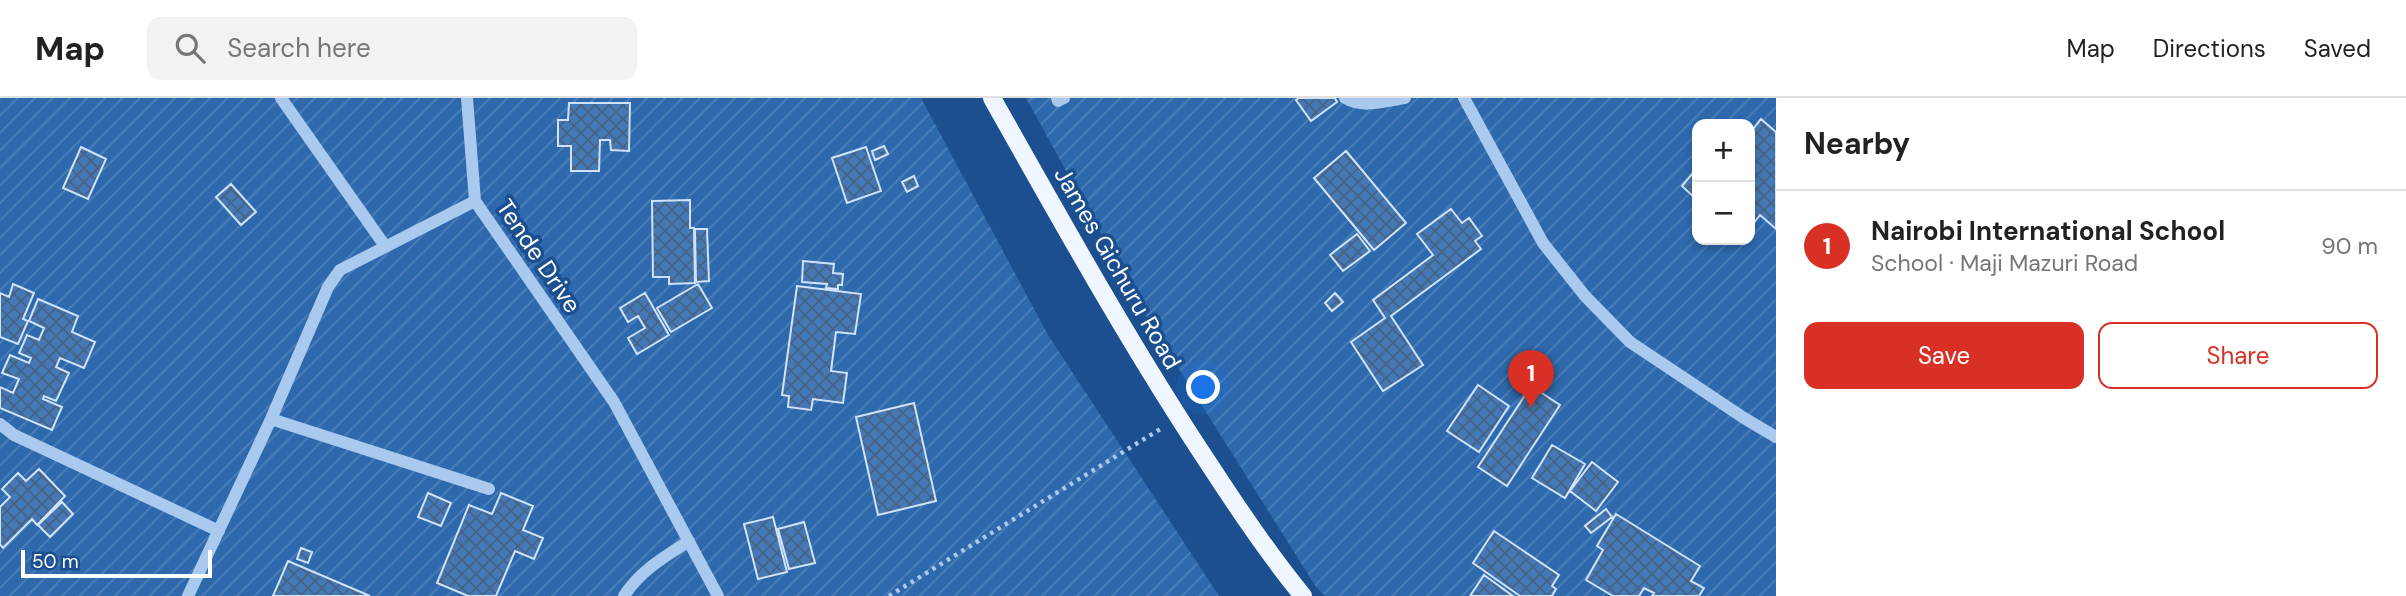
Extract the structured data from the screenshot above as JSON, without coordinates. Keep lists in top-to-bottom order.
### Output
{
  "streets": {
    "main road": ["James Gichuru Road"],
    "street": ["Tende Drive"]
  },
  "scale_bar": "50 m",
  "page": {
    "header": "Map",
    "search": "Search here",
    "nav": ["Map", "Directions", "Saved"],
    "heading": "Nearby",
    "map_buttons": ["+", "−"],
    "list": [
      {
        "mark": "1",
        "name": "Nairobi International School",
        "note": "School · Maji Mazuri Road",
        "value": "90 m"
      }
    ],
    "buttons": ["Save", "Share"],
    "pins": "1",
    "scale": "50 m"
  }
}
